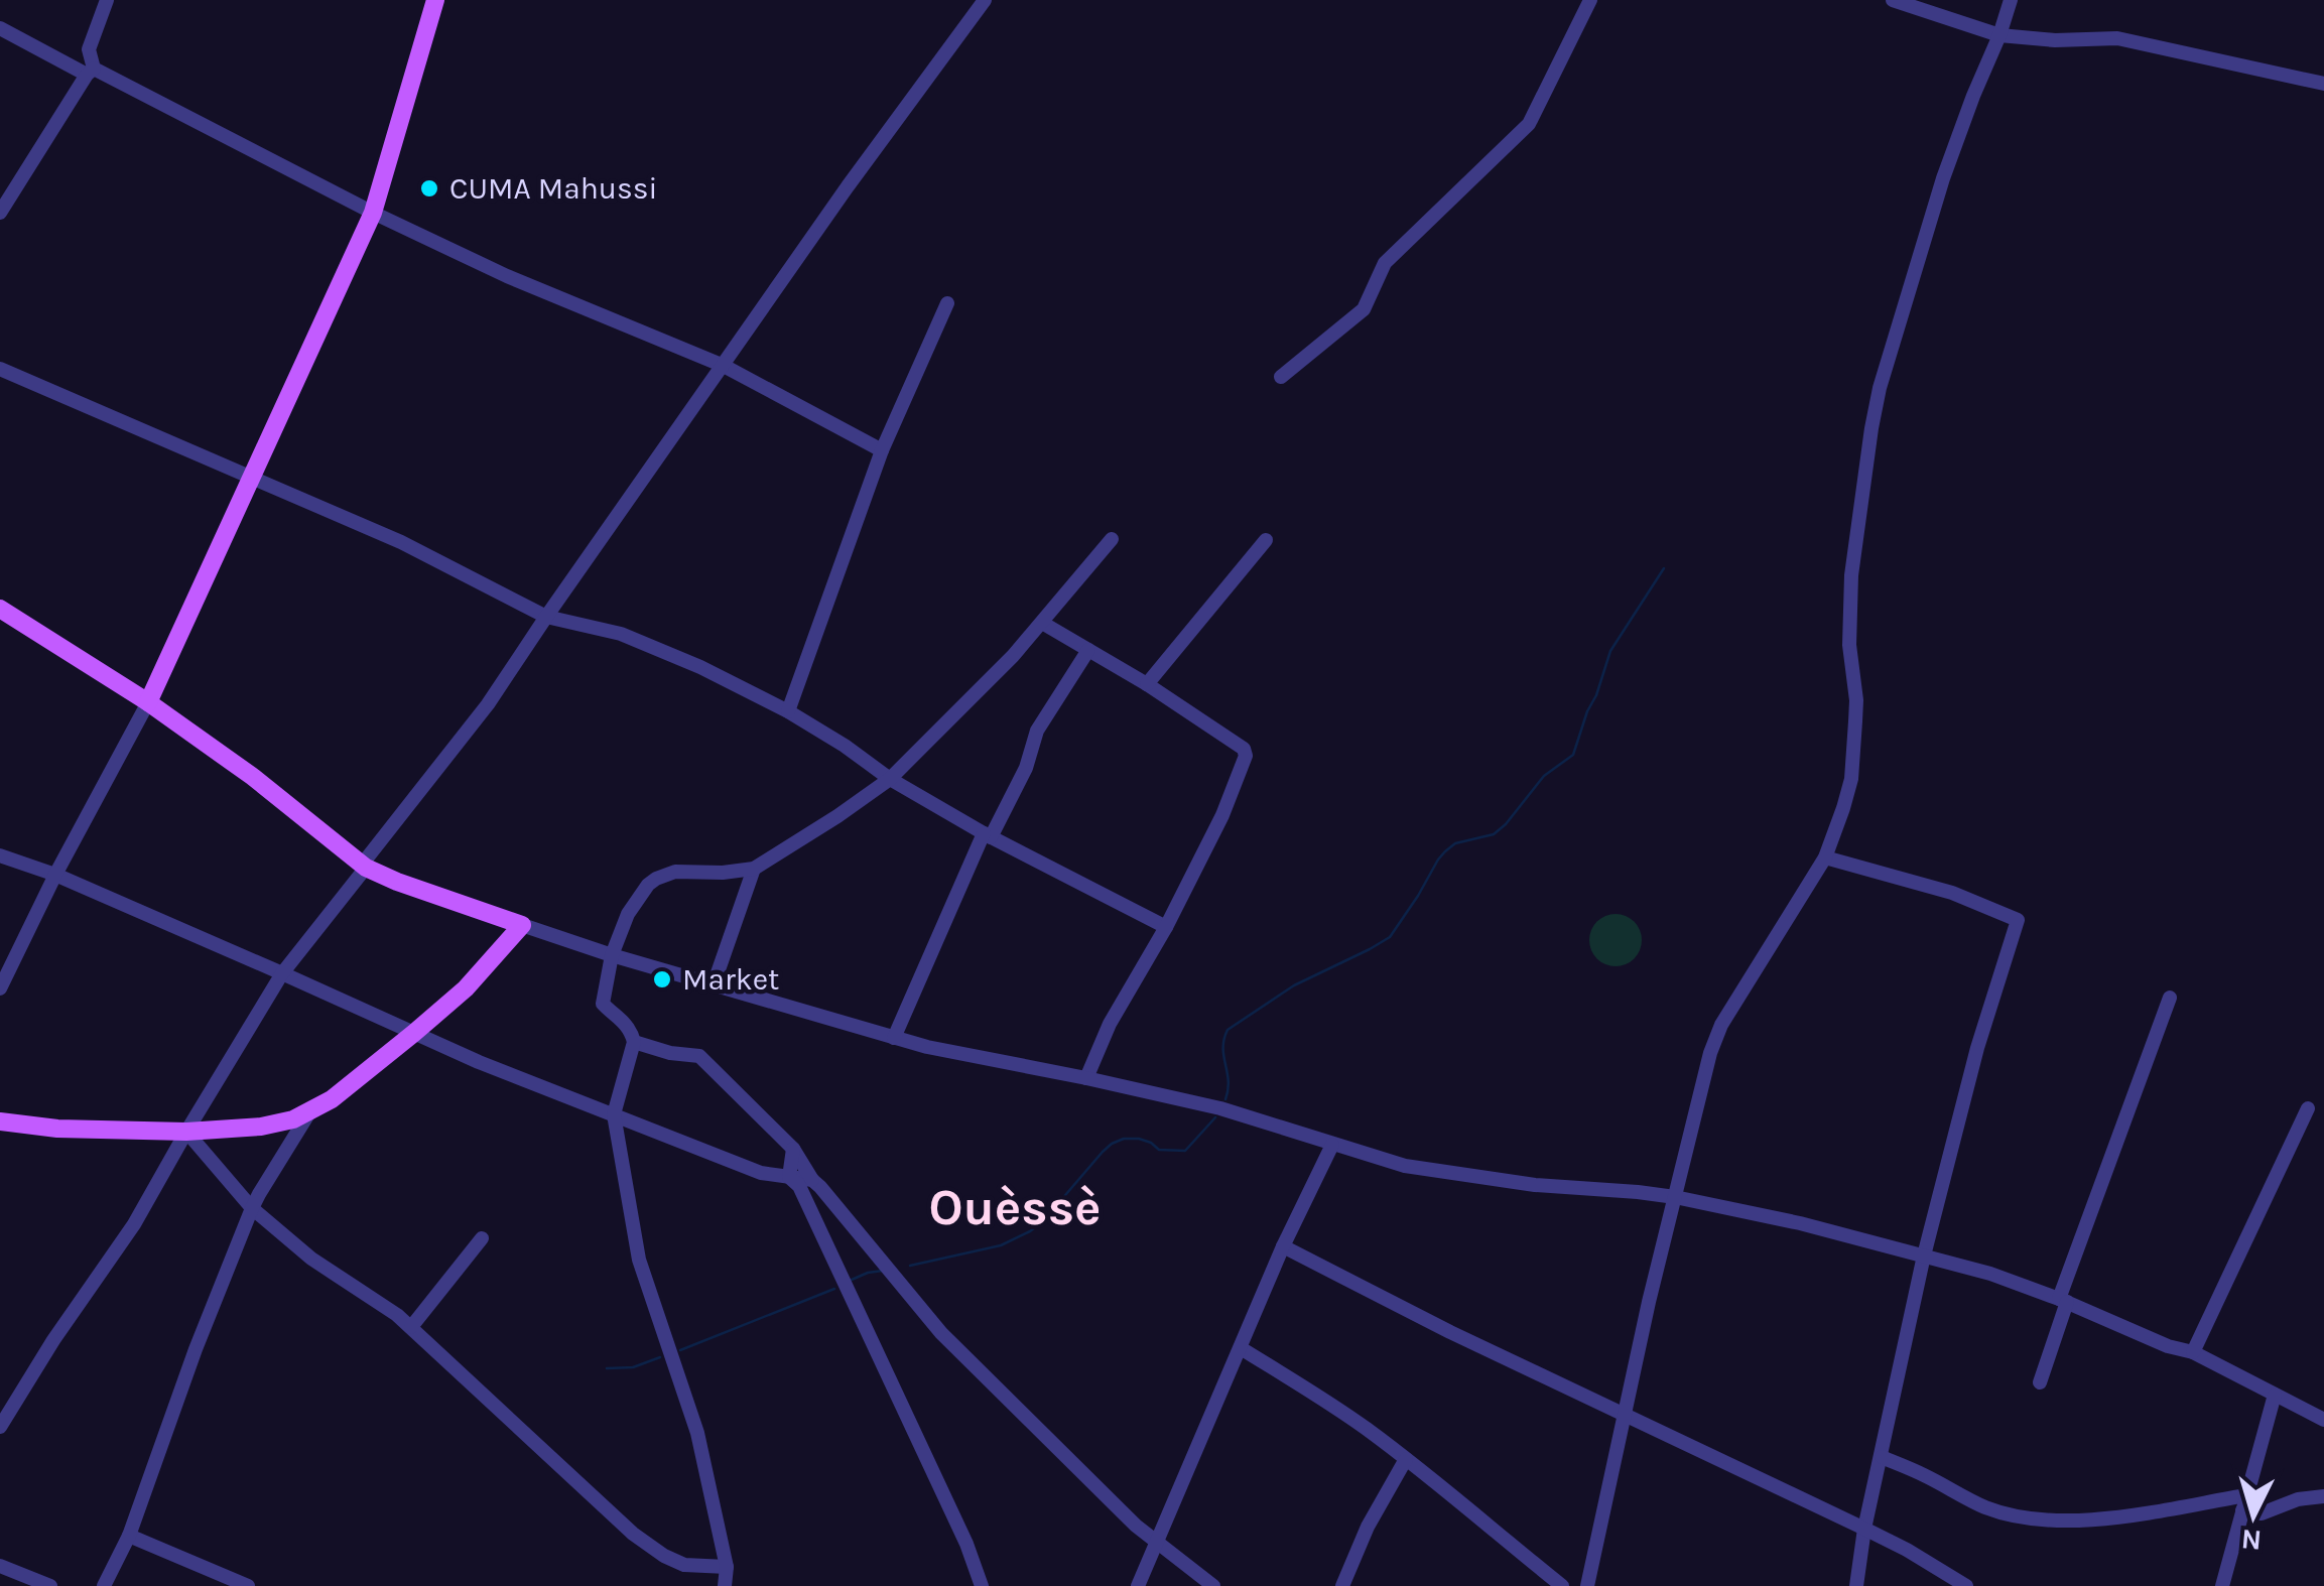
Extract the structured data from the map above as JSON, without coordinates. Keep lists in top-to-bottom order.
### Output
{
  "districts": ["Ouèssè"],
  "places": ["CUMA Mahussi", "Market"],
  "north": "bottom"
}
